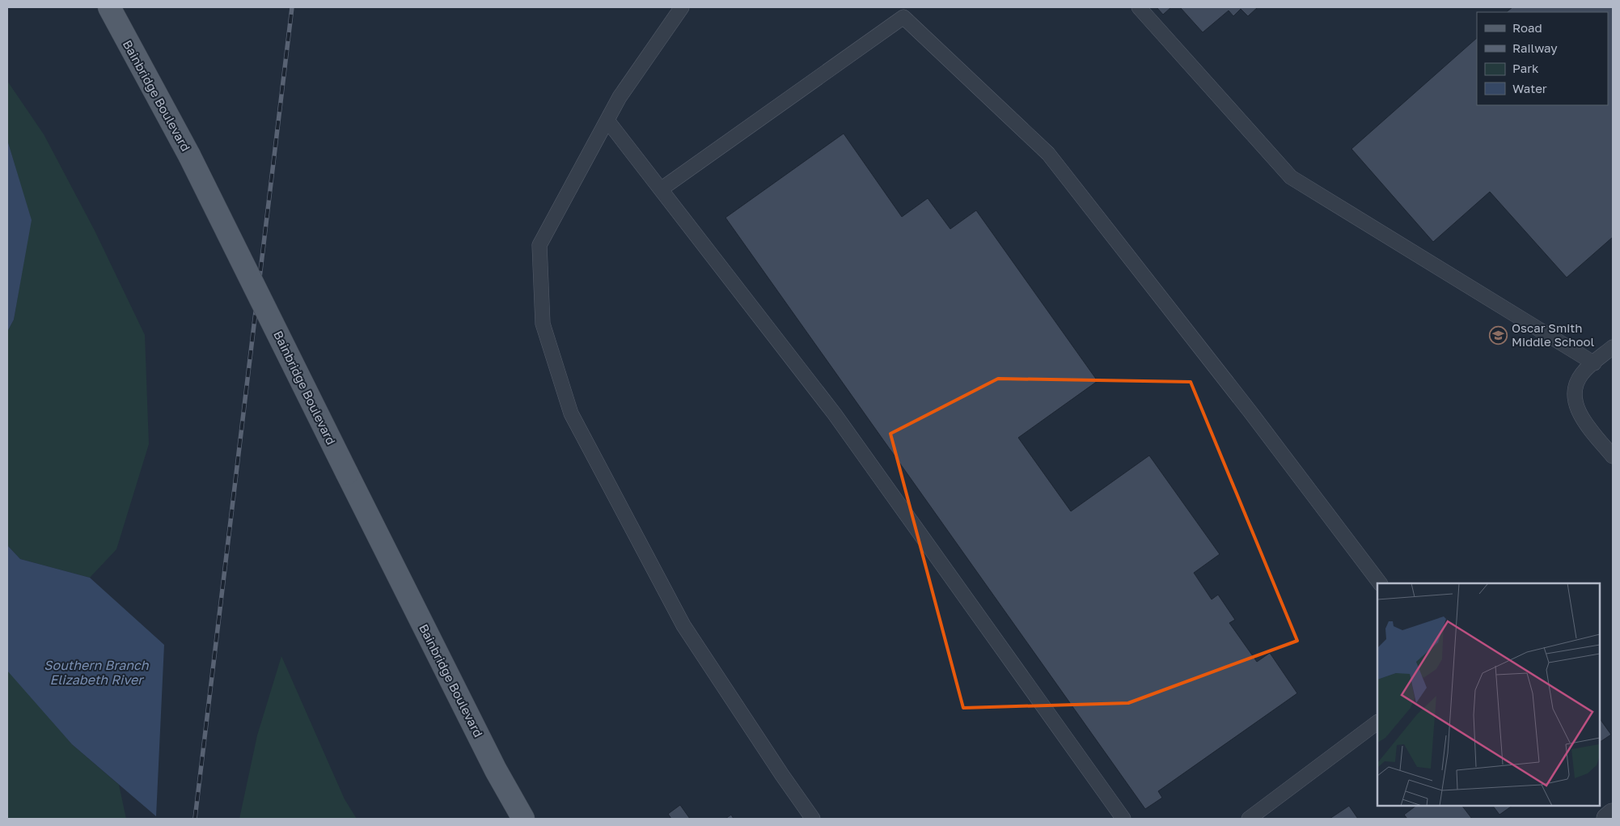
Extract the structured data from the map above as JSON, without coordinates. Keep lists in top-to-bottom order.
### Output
{
  "streets": {
    "main road": ["Bainbridge Boulevard"]
  },
  "water": ["Southern Branch Elizabeth River"],
  "places": {
    "school or university": ["Oscar Smith Middle School"]
  },
  "legend": [
    "Road",
    "Railway",
    "Park",
    "Water"
  ]
}
